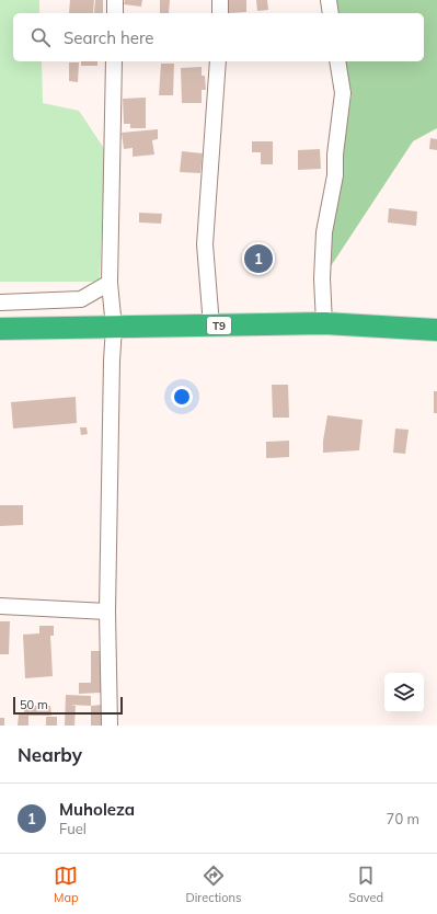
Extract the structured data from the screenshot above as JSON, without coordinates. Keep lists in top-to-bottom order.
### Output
{
  "streets": {
    "highway": ["T9"]
  },
  "scale_bar": "50 m",
  "page": {
    "search": "Search here",
    "pins": "1",
    "scale": "50 m",
    "heading": "Nearby",
    "list": [
      {
        "mark": "1",
        "name": "Muholeza",
        "note": "Fuel",
        "value": "70 m"
      }
    ],
    "nav": ["Map", "Directions", "Saved"]
  }
}
